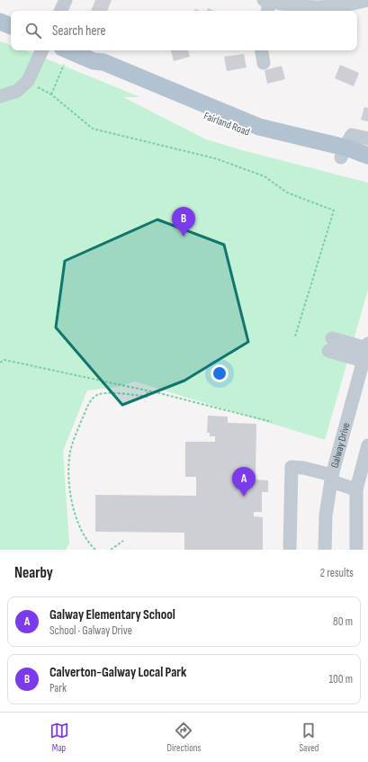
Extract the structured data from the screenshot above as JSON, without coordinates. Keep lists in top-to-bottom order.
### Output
{
  "streets": {
    "main road": ["Fairland Road"],
    "street": ["Galway Drive"]
  },
  "page": {
    "search": "Search here",
    "pins": ["B", "A"],
    "heading": ["Nearby", "2 results"],
    "list": [
      {
        "mark": "A",
        "name": "Galway Elementary School",
        "note": "School · Galway Drive",
        "value": "80 m"
      },
      {
        "mark": "B",
        "name": "Calverton-Galway Local Park",
        "note": "Park",
        "value": "100 m"
      }
    ],
    "nav": ["Map", "Directions", "Saved"]
  }
}
